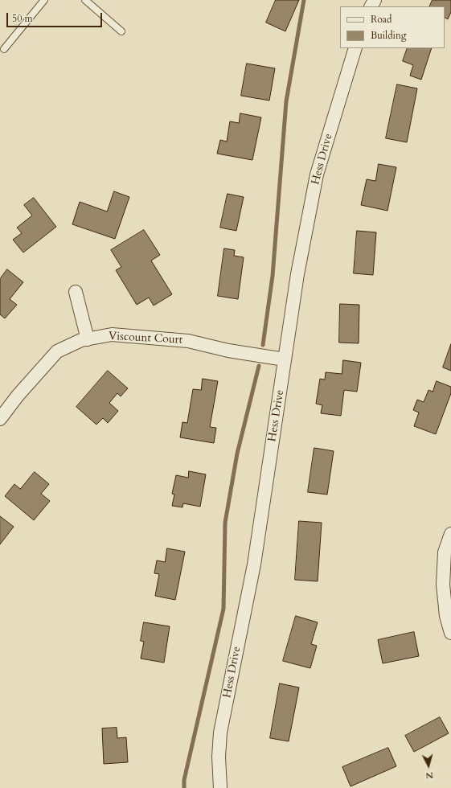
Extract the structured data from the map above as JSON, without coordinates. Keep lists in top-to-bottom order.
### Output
{
  "streets": {
    "street": ["Hess Drive", "Viscount Court"]
  },
  "crossings": [
    ["Hess Drive", "Viscount Court"]
  ],
  "legend": ["Road", "Building"],
  "scale_bar": "50 m",
  "north": "bottom"
}
